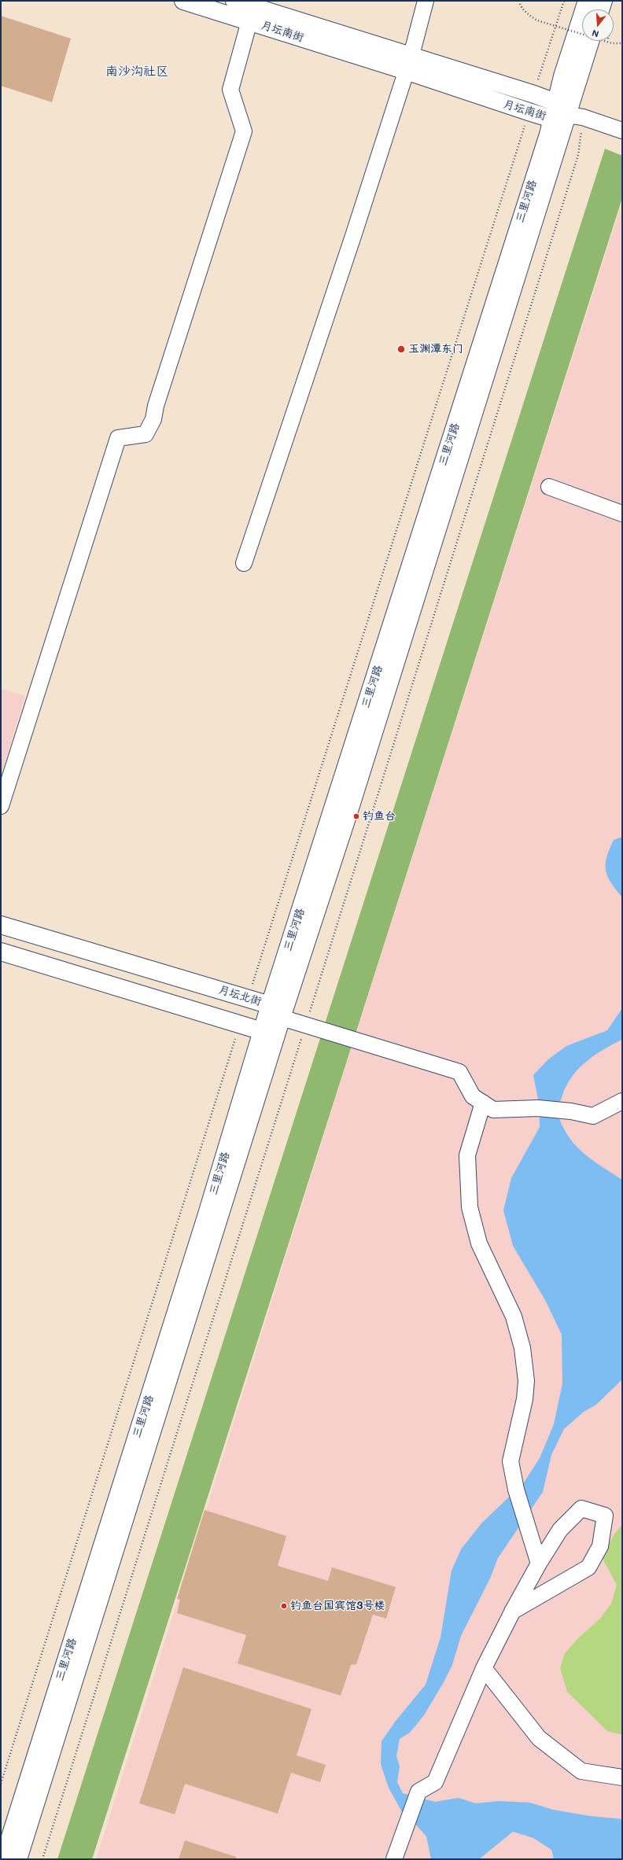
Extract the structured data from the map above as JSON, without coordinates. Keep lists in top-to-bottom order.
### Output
{
  "streets": {
    "main road": ["月坛南街", "三里河路", "月坛北街"]
  },
  "crossings": [
    ["月坛南街", "三里河路"],
    ["三里河路", "月坛北街"]
  ],
  "districts": ["南沙沟社区"],
  "places": ["玉渊潭东门", "钓鱼台", "钓鱼台国宾馆3号楼"],
  "north": "bottom"
}
